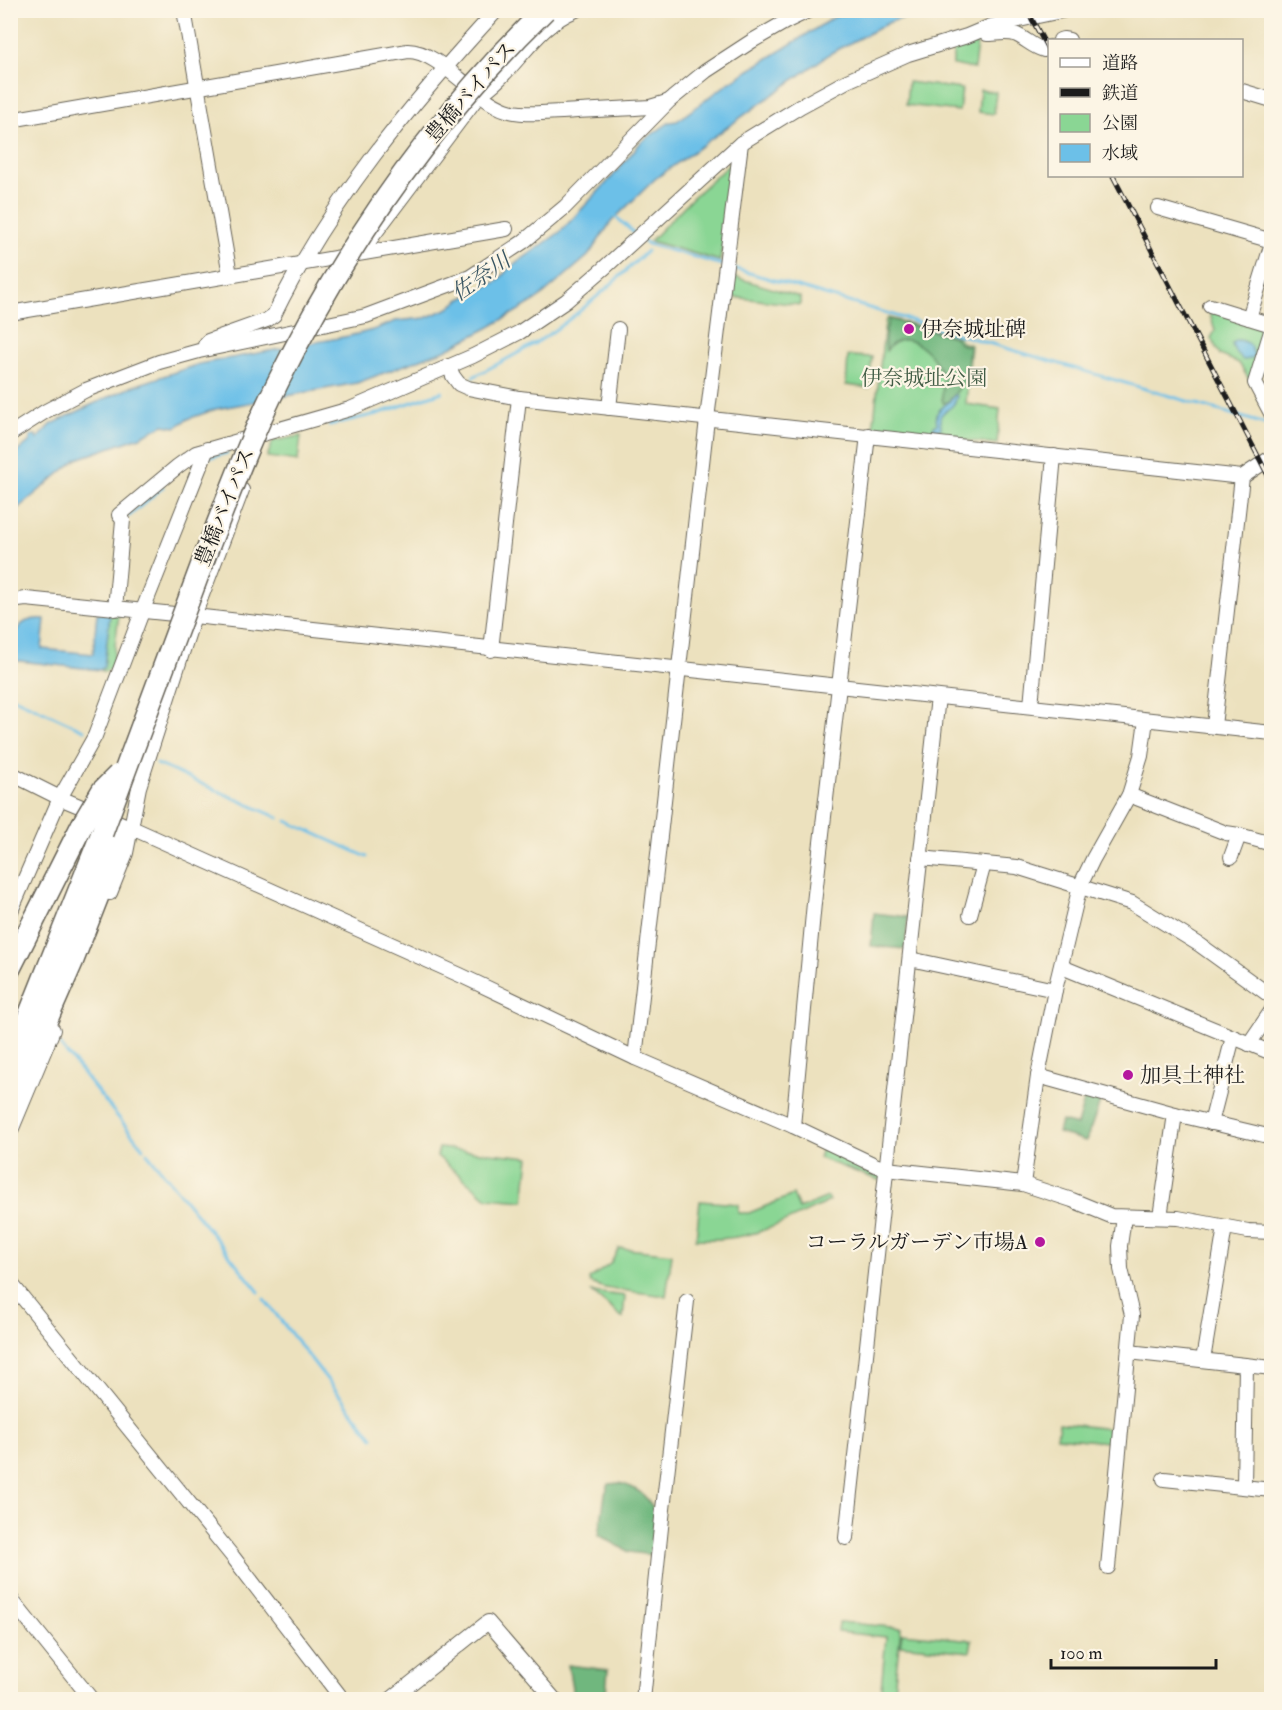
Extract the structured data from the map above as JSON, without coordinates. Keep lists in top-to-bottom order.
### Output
{
  "streets": {
    "highway": ["豊橋バイパス"]
  },
  "water": ["佐奈川"],
  "parks": ["伊奈城址公園"],
  "places": ["伊奈城址碑", "加具土神社", "コーラルガーデン市場A"],
  "legend": [
    "道路",
    "鉄道",
    "公園",
    "水域"
  ],
  "scale_bar": "100 m"
}
